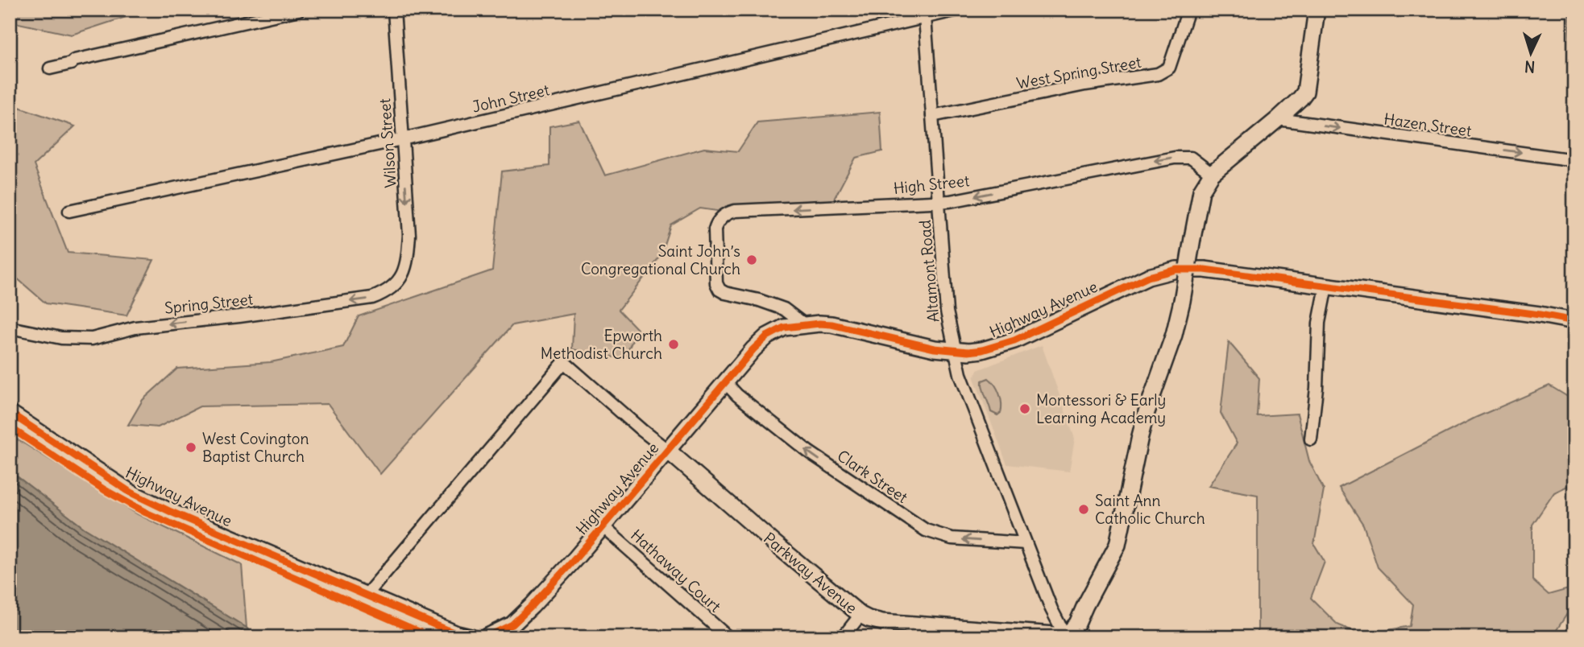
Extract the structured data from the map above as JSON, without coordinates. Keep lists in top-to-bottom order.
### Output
{
  "streets": {
    "main road": ["Highway Avenue", "Parkway Avenue"],
    "street": [
      "West Spring Street",
      "John Street",
      "Hazen Street",
      "Wilson Street",
      "High Street",
      "Altamont Road",
      "Spring Street",
      "Clark Street",
      "Hathaway Court"
    ]
  },
  "crossings": [
    ["West Spring Street", "Altamont Road"],
    ["John Street", "Wilson Street"],
    ["John Street", "Altamont Road"],
    ["Wilson Street", "Spring Street"],
    ["High Street", "Altamont Road"],
    ["High Street", "Highway Avenue"],
    ["Altamont Road", "Highway Avenue"],
    ["Altamont Road", "Clark Street"],
    ["Altamont Road", "Parkway Avenue"],
    ["Highway Avenue", "Clark Street"],
    ["Highway Avenue", "Hathaway Court"],
    ["Highway Avenue", "Parkway Avenue"]
  ],
  "one_way": [
    "Hazen Street",
    "Wilson Street",
    "Spring Street",
    "Clark Street"
  ],
  "places": [
    "Saint John’s Congregational Church",
    "Epworth Methodist Church",
    "Montessori & Early Learning Academy",
    "West Covington Baptist Church",
    "Saint Ann Catholic Church"
  ],
  "north": "bottom"
}
